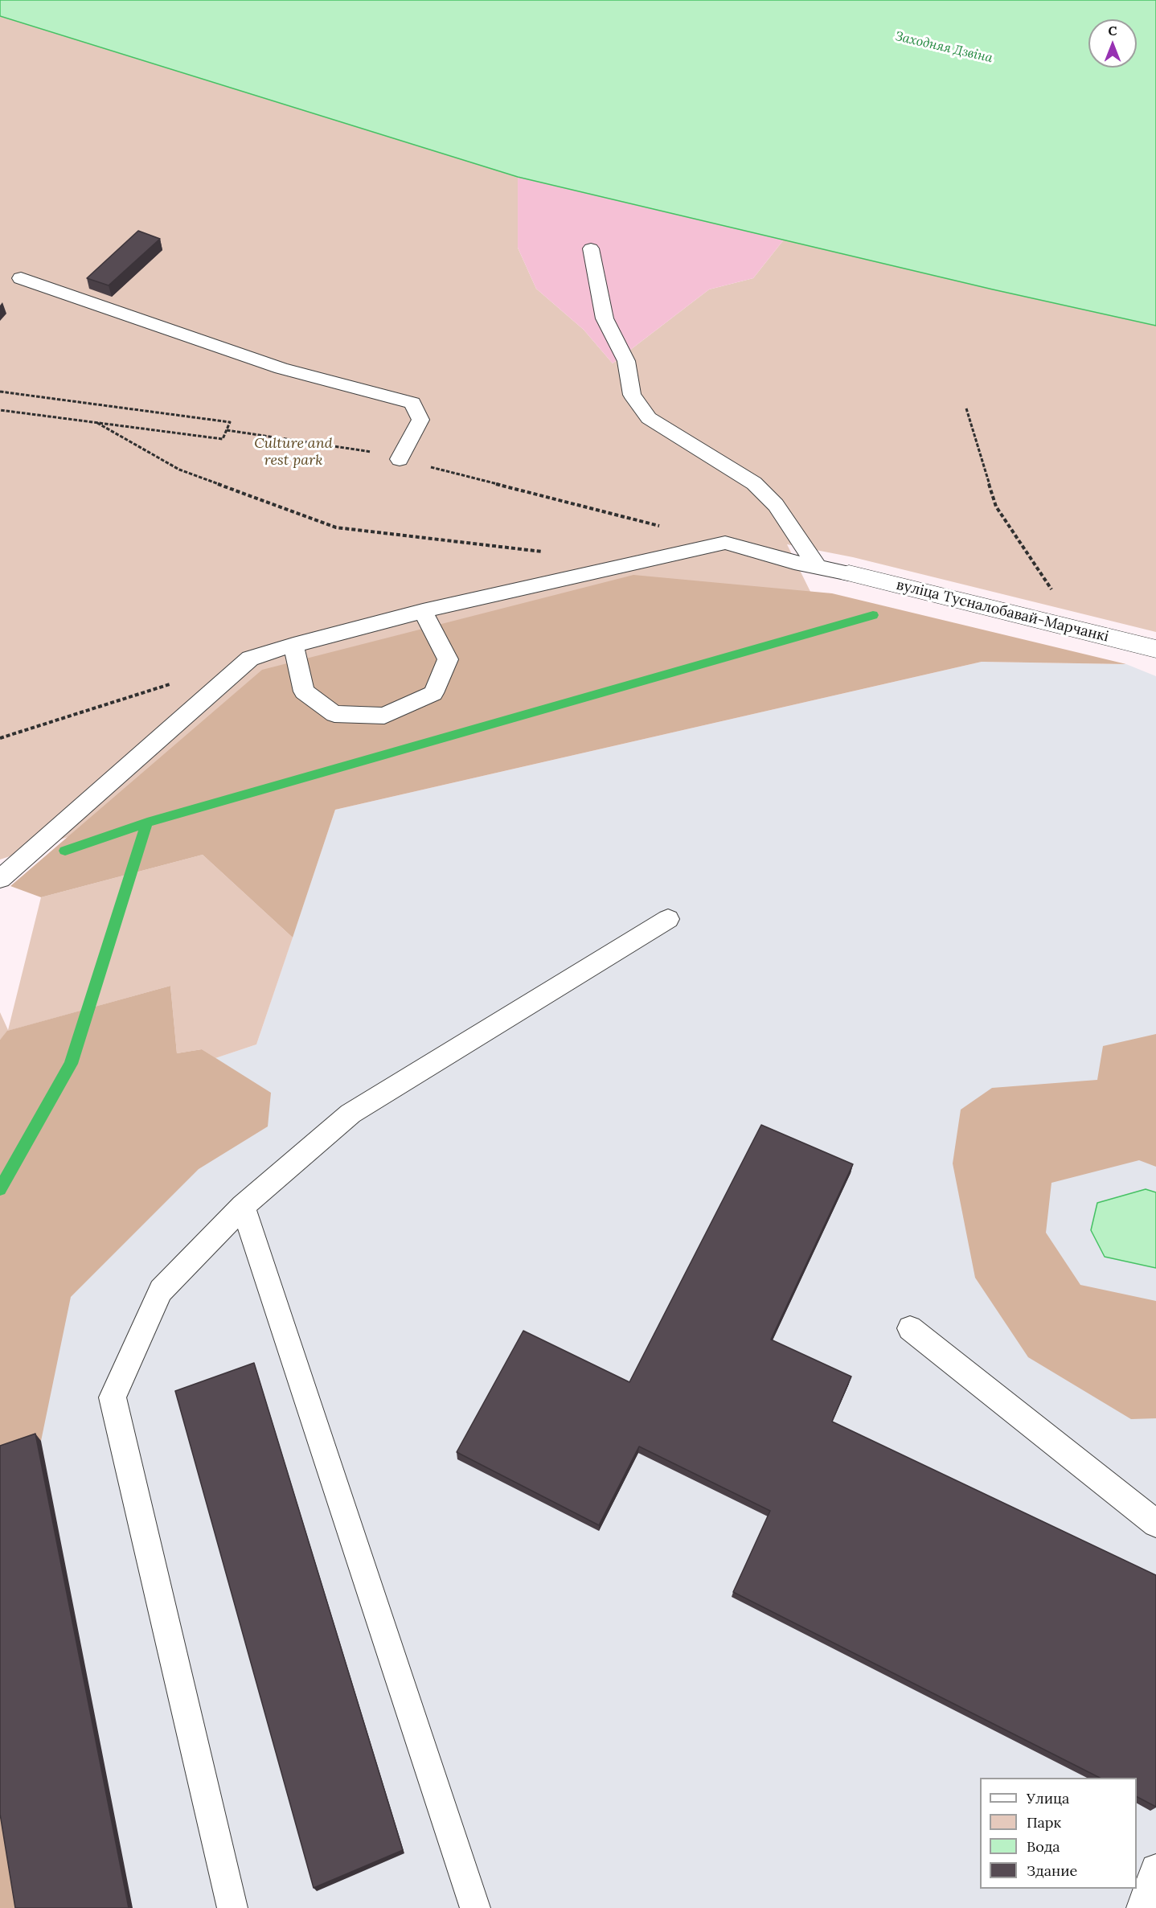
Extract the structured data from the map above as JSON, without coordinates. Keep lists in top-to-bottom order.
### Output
{
  "streets": {
    "street": ["вуліца Тусналобавай-Марчанкі"]
  },
  "water": ["Заходняя Дзвіна"],
  "parks": ["Culture and rest park"],
  "legend": [
    "Улица",
    "Парк",
    "Вода",
    "Здание"
  ],
  "north": "top"
}
